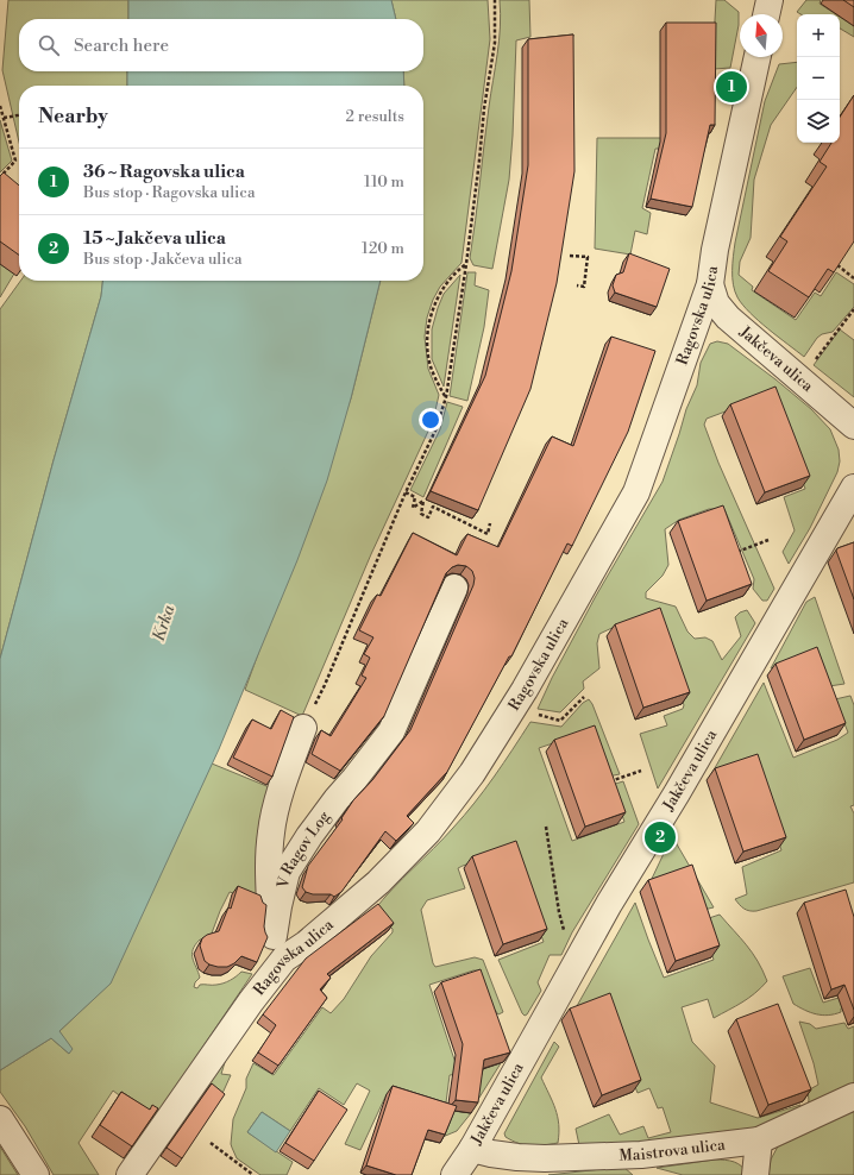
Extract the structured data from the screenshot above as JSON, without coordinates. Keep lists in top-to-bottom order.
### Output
{
  "streets": {
    "street": [
      "Ragovska ulica",
      "Jakčeva ulica",
      "V Ragov Log",
      "Maistrova ulica"
    ]
  },
  "crossings": [
    ["Ragovska ulica", "Jakčeva ulica"],
    ["Ragovska ulica", "V Ragov Log"],
    ["Jakčeva ulica", "Maistrova ulica"]
  ],
  "water": ["Krka"],
  "north": "top",
  "page": {
    "map_buttons": ["+", "−"],
    "search": "Search here",
    "pins": ["1", "2"],
    "heading": ["Nearby", "2 results"],
    "list": [
      {
        "mark": "1",
        "name": "36 ~ Ragovska ulica",
        "note": "Bus stop · Ragovska ulica",
        "value": "110 m"
      },
      {
        "mark": "2",
        "name": "15 ~ Jakčeva ulica",
        "note": "Bus stop · Jakčeva ulica",
        "value": "120 m"
      }
    ]
  }
}
